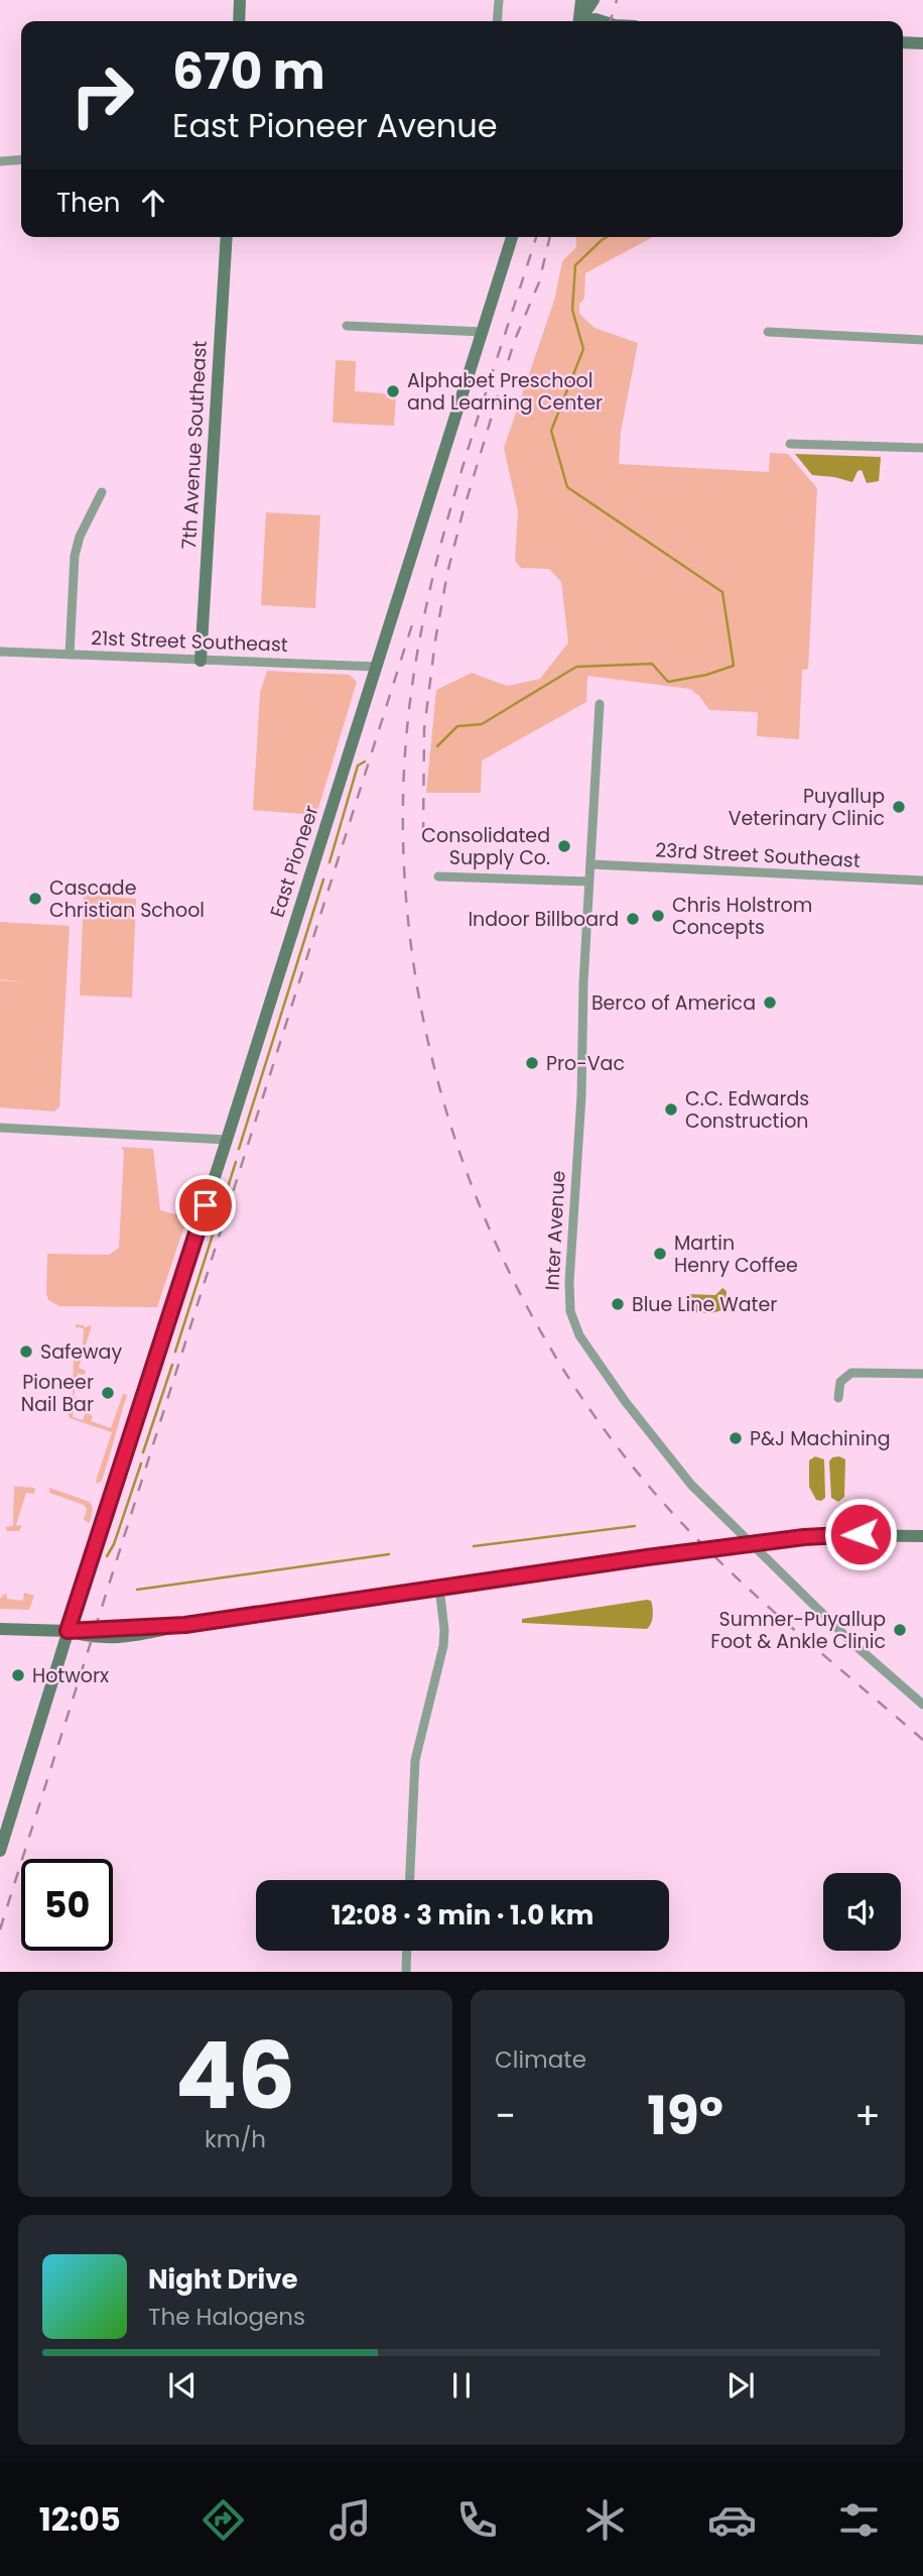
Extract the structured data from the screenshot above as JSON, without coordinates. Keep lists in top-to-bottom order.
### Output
{
  "streets": {
    "street": [
      "7th Avenue Southeast",
      "21st Street Southeast",
      "23rd Street Southeast",
      "East Pioneer",
      "Inter Avenue"
    ]
  },
  "crossings": [
    ["7th Avenue Southeast", "21st Street Southeast"],
    ["21st Street Southeast", "East Pioneer"],
    ["23rd Street Southeast", "Inter Avenue"]
  ],
  "places": [
    "Alphabet Preschool and Learning Center",
    "Puyallup Veterinary Clinic",
    "Consolidated Supply Co.",
    "Cascade Christian School",
    "Chris Holstrom Concepts",
    "Indoor Billboard",
    "Berco of America",
    "Pro-Vac",
    "C.C. Edwards Construction",
    "Martin Henry Coffee",
    "Blue Line Water",
    "Safeway",
    "Pioneer Nail Bar",
    "P&J Machining",
    "Sumner-Puyallup Foot & Ankle Clinic",
    "Hotworx"
  ],
  "page": {
    "turn": ["670 m", "East Pioneer Avenue"],
    "then": "Then",
    "limit": "50",
    "trip": "12:08 · 3 min · 1.0 km",
    "tile": [
      ["46", "km/h"],
      "Climate"
    ],
    "heat": ["−", "19°", "+"],
    "song": ["Night Drive", "The Halogens"],
    "tabs": "12:05"
  }
}
